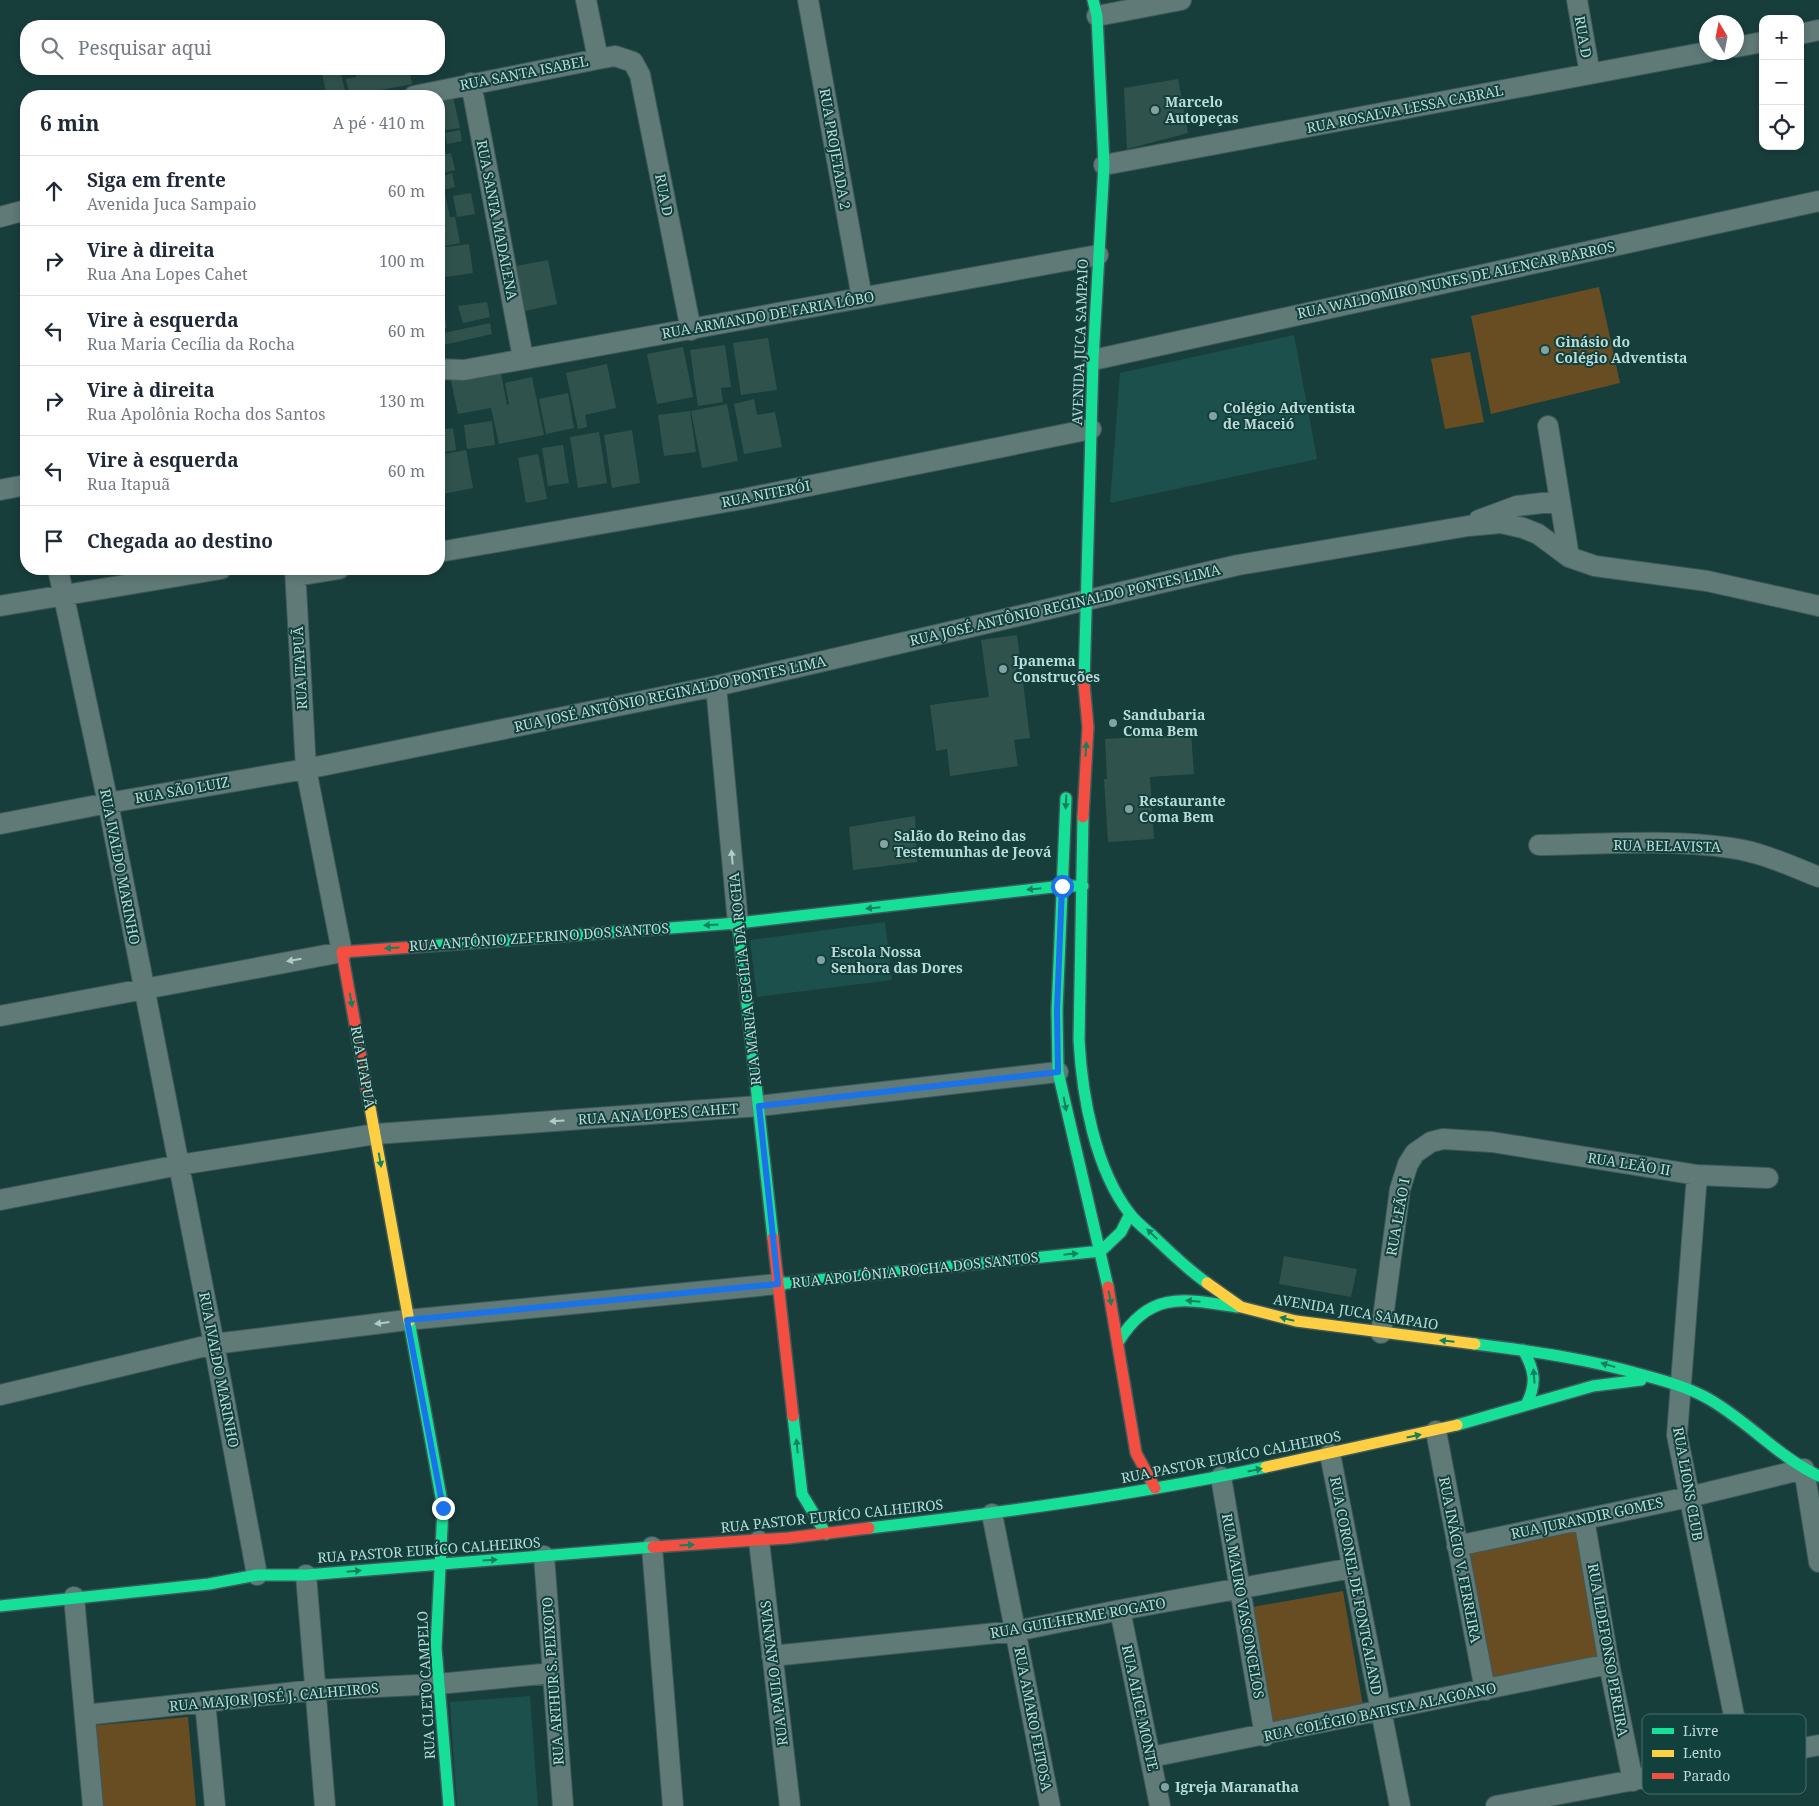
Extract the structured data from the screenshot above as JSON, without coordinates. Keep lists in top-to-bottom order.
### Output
{
  "streets": {
    "main road": [
      "AVENIDA JUCA SAMPAIO",
      "RUA ITAPUÃ",
      "RUA ANTÔNIO ZEFERINO DOS SANTOS",
      "RUA MARIA CECÍLIA DA ROCHA",
      "RUA APOLÔNIA ROCHA DOS SANTOS",
      "RUA PASTOR EURÍCO CALHEIROS",
      "RUA CLETO CAMPELO"
    ],
    "street": [
      "RUA D",
      "RUA SANTA ISABEL",
      "RUA ROSALVA LESSA CABRAL",
      "RUA PROJETADA 2",
      "RUA SANTA MADALENA",
      "RUA WALDOMIRO NUNES DE ALENCAR BARROS",
      "RUA ARMANDO DE FARIA LÔBO",
      "RUA NITERÓI",
      "RUA JOSÉ ANTÔNIO REGINALDO PONTES LIMA",
      "RUA SÃO LUIZ",
      "RUA BELAVISTA",
      "RUA IVALDO MARINHO",
      "RUA ANA LOPES CAHET",
      "RUA LEÃO II",
      "RUA LEÃO I",
      "RUA LIONS CLUB",
      "RUA JURANDIR GOMES",
      "RUA INÁCIO V. FERREIRA",
      "RUA CORONEL DE FONTGALAND",
      "RUA MAURO VASCONCELOS",
      "RUA GUILHERME ROGATO",
      "RUA ILDEFONSO PEREIRA",
      "RUA PAULO ANANIAS",
      "RUA ARTHUR S. PEIXOTO",
      "RUA MAJOR JOSÉ J. CALHEIROS",
      "RUA ALICE MONTE",
      "RUA COLÉGIO BATISTA ALAGOANO",
      "RUA AMARO FEITOSA"
    ]
  },
  "crossings": [
    ["RUA D", "RUA SANTA ISABEL"],
    ["RUA D", "RUA ROSALVA LESSA CABRAL"],
    ["RUA D", "RUA ARMANDO DE FARIA LÔBO"],
    ["RUA SANTA ISABEL", "RUA SANTA MADALENA"],
    ["RUA ROSALVA LESSA CABRAL", "AVENIDA JUCA SAMPAIO"],
    ["RUA PROJETADA 2", "RUA ARMANDO DE FARIA LÔBO"],
    ["RUA SANTA MADALENA", "RUA ARMANDO DE FARIA LÔBO"],
    ["RUA WALDOMIRO NUNES DE ALENCAR BARROS", "AVENIDA JUCA SAMPAIO"],
    ["RUA ARMANDO DE FARIA LÔBO", "AVENIDA JUCA SAMPAIO"],
    ["AVENIDA JUCA SAMPAIO", "RUA NITERÓI"],
    ["AVENIDA JUCA SAMPAIO", "RUA JOSÉ ANTÔNIO REGINALDO PONTES LIMA"],
    ["AVENIDA JUCA SAMPAIO", "RUA ANTÔNIO ZEFERINO DOS SANTOS"],
    ["AVENIDA JUCA SAMPAIO", "RUA LEÃO I"],
    ["AVENIDA JUCA SAMPAIO", "RUA PASTOR EURÍCO CALHEIROS"],
    ["AVENIDA JUCA SAMPAIO", "RUA LIONS CLUB"],
    ["AVENIDA JUCA SAMPAIO", "RUA JURANDIR GOMES"],
    ["RUA JOSÉ ANTÔNIO REGINALDO PONTES LIMA", "RUA ITAPUÃ"],
    ["RUA JOSÉ ANTÔNIO REGINALDO PONTES LIMA", "RUA SÃO LUIZ"],
    ["RUA JOSÉ ANTÔNIO REGINALDO PONTES LIMA", "RUA MARIA CECÍLIA DA ROCHA"],
    ["RUA ITAPUÃ", "RUA SÃO LUIZ"],
    ["RUA ITAPUÃ", "RUA ANTÔNIO ZEFERINO DOS SANTOS"],
    ["RUA ITAPUÃ", "RUA ANA LOPES CAHET"],
    ["RUA ITAPUÃ", "RUA APOLÔNIA ROCHA DOS SANTOS"],
    ["RUA ITAPUÃ", "RUA PASTOR EURÍCO CALHEIROS"],
    ["RUA ITAPUÃ", "RUA CLETO CAMPELO"],
    ["RUA SÃO LUIZ", "RUA IVALDO MARINHO"],
    ["RUA IVALDO MARINHO", "RUA ANTÔNIO ZEFERINO DOS SANTOS"],
    ["RUA IVALDO MARINHO", "RUA APOLÔNIA ROCHA DOS SANTOS"],
    ["RUA IVALDO MARINHO", "RUA PASTOR EURÍCO CALHEIROS"],
    ["RUA ANTÔNIO ZEFERINO DOS SANTOS", "RUA MARIA CECÍLIA DA ROCHA"],
    ["RUA MARIA CECÍLIA DA ROCHA", "RUA ANA LOPES CAHET"],
    ["RUA MARIA CECÍLIA DA ROCHA", "RUA APOLÔNIA ROCHA DOS SANTOS"],
    ["RUA MARIA CECÍLIA DA ROCHA", "RUA PASTOR EURÍCO CALHEIROS"],
    ["RUA LEÃO II", "RUA LEÃO I"],
    ["RUA LEÃO II", "RUA LIONS CLUB"],
    ["RUA PASTOR EURÍCO CALHEIROS", "RUA INÁCIO V. FERREIRA"],
    ["RUA PASTOR EURÍCO CALHEIROS", "RUA CORONEL DE FONTGALAND"],
    ["RUA PASTOR EURÍCO CALHEIROS", "RUA MAURO VASCONCELOS"],
    ["RUA PASTOR EURÍCO CALHEIROS", "RUA PAULO ANANIAS"],
    ["RUA PASTOR EURÍCO CALHEIROS", "RUA ARTHUR S. PEIXOTO"],
    ["RUA PASTOR EURÍCO CALHEIROS", "RUA CLETO CAMPELO"],
    ["RUA PASTOR EURÍCO CALHEIROS", "RUA AMARO FEITOSA"],
    ["RUA LIONS CLUB", "RUA JURANDIR GOMES"],
    ["RUA JURANDIR GOMES", "RUA INÁCIO V. FERREIRA"],
    ["RUA JURANDIR GOMES", "RUA ILDEFONSO PEREIRA"],
    ["RUA INÁCIO V. FERREIRA", "RUA COLÉGIO BATISTA ALAGOANO"],
    ["RUA CORONEL DE FONTGALAND", "RUA GUILHERME ROGATO"],
    ["RUA CORONEL DE FONTGALAND", "RUA COLÉGIO BATISTA ALAGOANO"],
    ["RUA MAURO VASCONCELOS", "RUA GUILHERME ROGATO"],
    ["RUA MAURO VASCONCELOS", "RUA COLÉGIO BATISTA ALAGOANO"],
    ["RUA GUILHERME ROGATO", "RUA PAULO ANANIAS"],
    ["RUA GUILHERME ROGATO", "RUA ALICE MONTE"],
    ["RUA GUILHERME ROGATO", "RUA AMARO FEITOSA"],
    ["RUA ILDEFONSO PEREIRA", "RUA COLÉGIO BATISTA ALAGOANO"],
    ["RUA ARTHUR S. PEIXOTO", "RUA MAJOR JOSÉ J. CALHEIROS"],
    ["RUA CLETO CAMPELO", "RUA MAJOR JOSÉ J. CALHEIROS"],
    ["RUA ALICE MONTE", "RUA COLÉGIO BATISTA ALAGOANO"]
  ],
  "one_way": [
    "RUA ITAPUÃ",
    "RUA ANTÔNIO ZEFERINO DOS SANTOS",
    "RUA MARIA CECÍLIA DA ROCHA",
    "RUA ANA LOPES CAHET"
  ],
  "places": [
    "Marcelo Autopeças",
    "Ginásio do Colégio Adventista",
    "Colégio Adventista de Maceió",
    "Ipanema Construções",
    "Sandubaria Coma Bem",
    "Restaurante Coma Bem",
    "Salão do Reino das Testemunhas de Jeová",
    "Escola Nossa Senhora das Dores",
    "Igreja Maranatha"
  ],
  "legend": ["Livre", "Lento", "Parado"],
  "north": "top",
  "page": {
    "map_buttons": ["+", "−"],
    "search": "Pesquisar aqui",
    "heading": ["6 min", "A pé · 410 m"],
    "list": [
      ["Siga em frente", "Avenida Juca Sampaio", "60 m"],
      ["Vire à direita", "Rua Ana Lopes Cahet", "100 m"],
      ["Vire à esquerda", "Rua Maria Cecília da Rocha", "60 m"],
      ["Vire à direita", "Rua Apolônia Rocha dos Santos", "130 m"],
      ["Vire à esquerda", "Rua Itapuã", "60 m"],
      "Chegada ao destino"
    ]
  }
}
